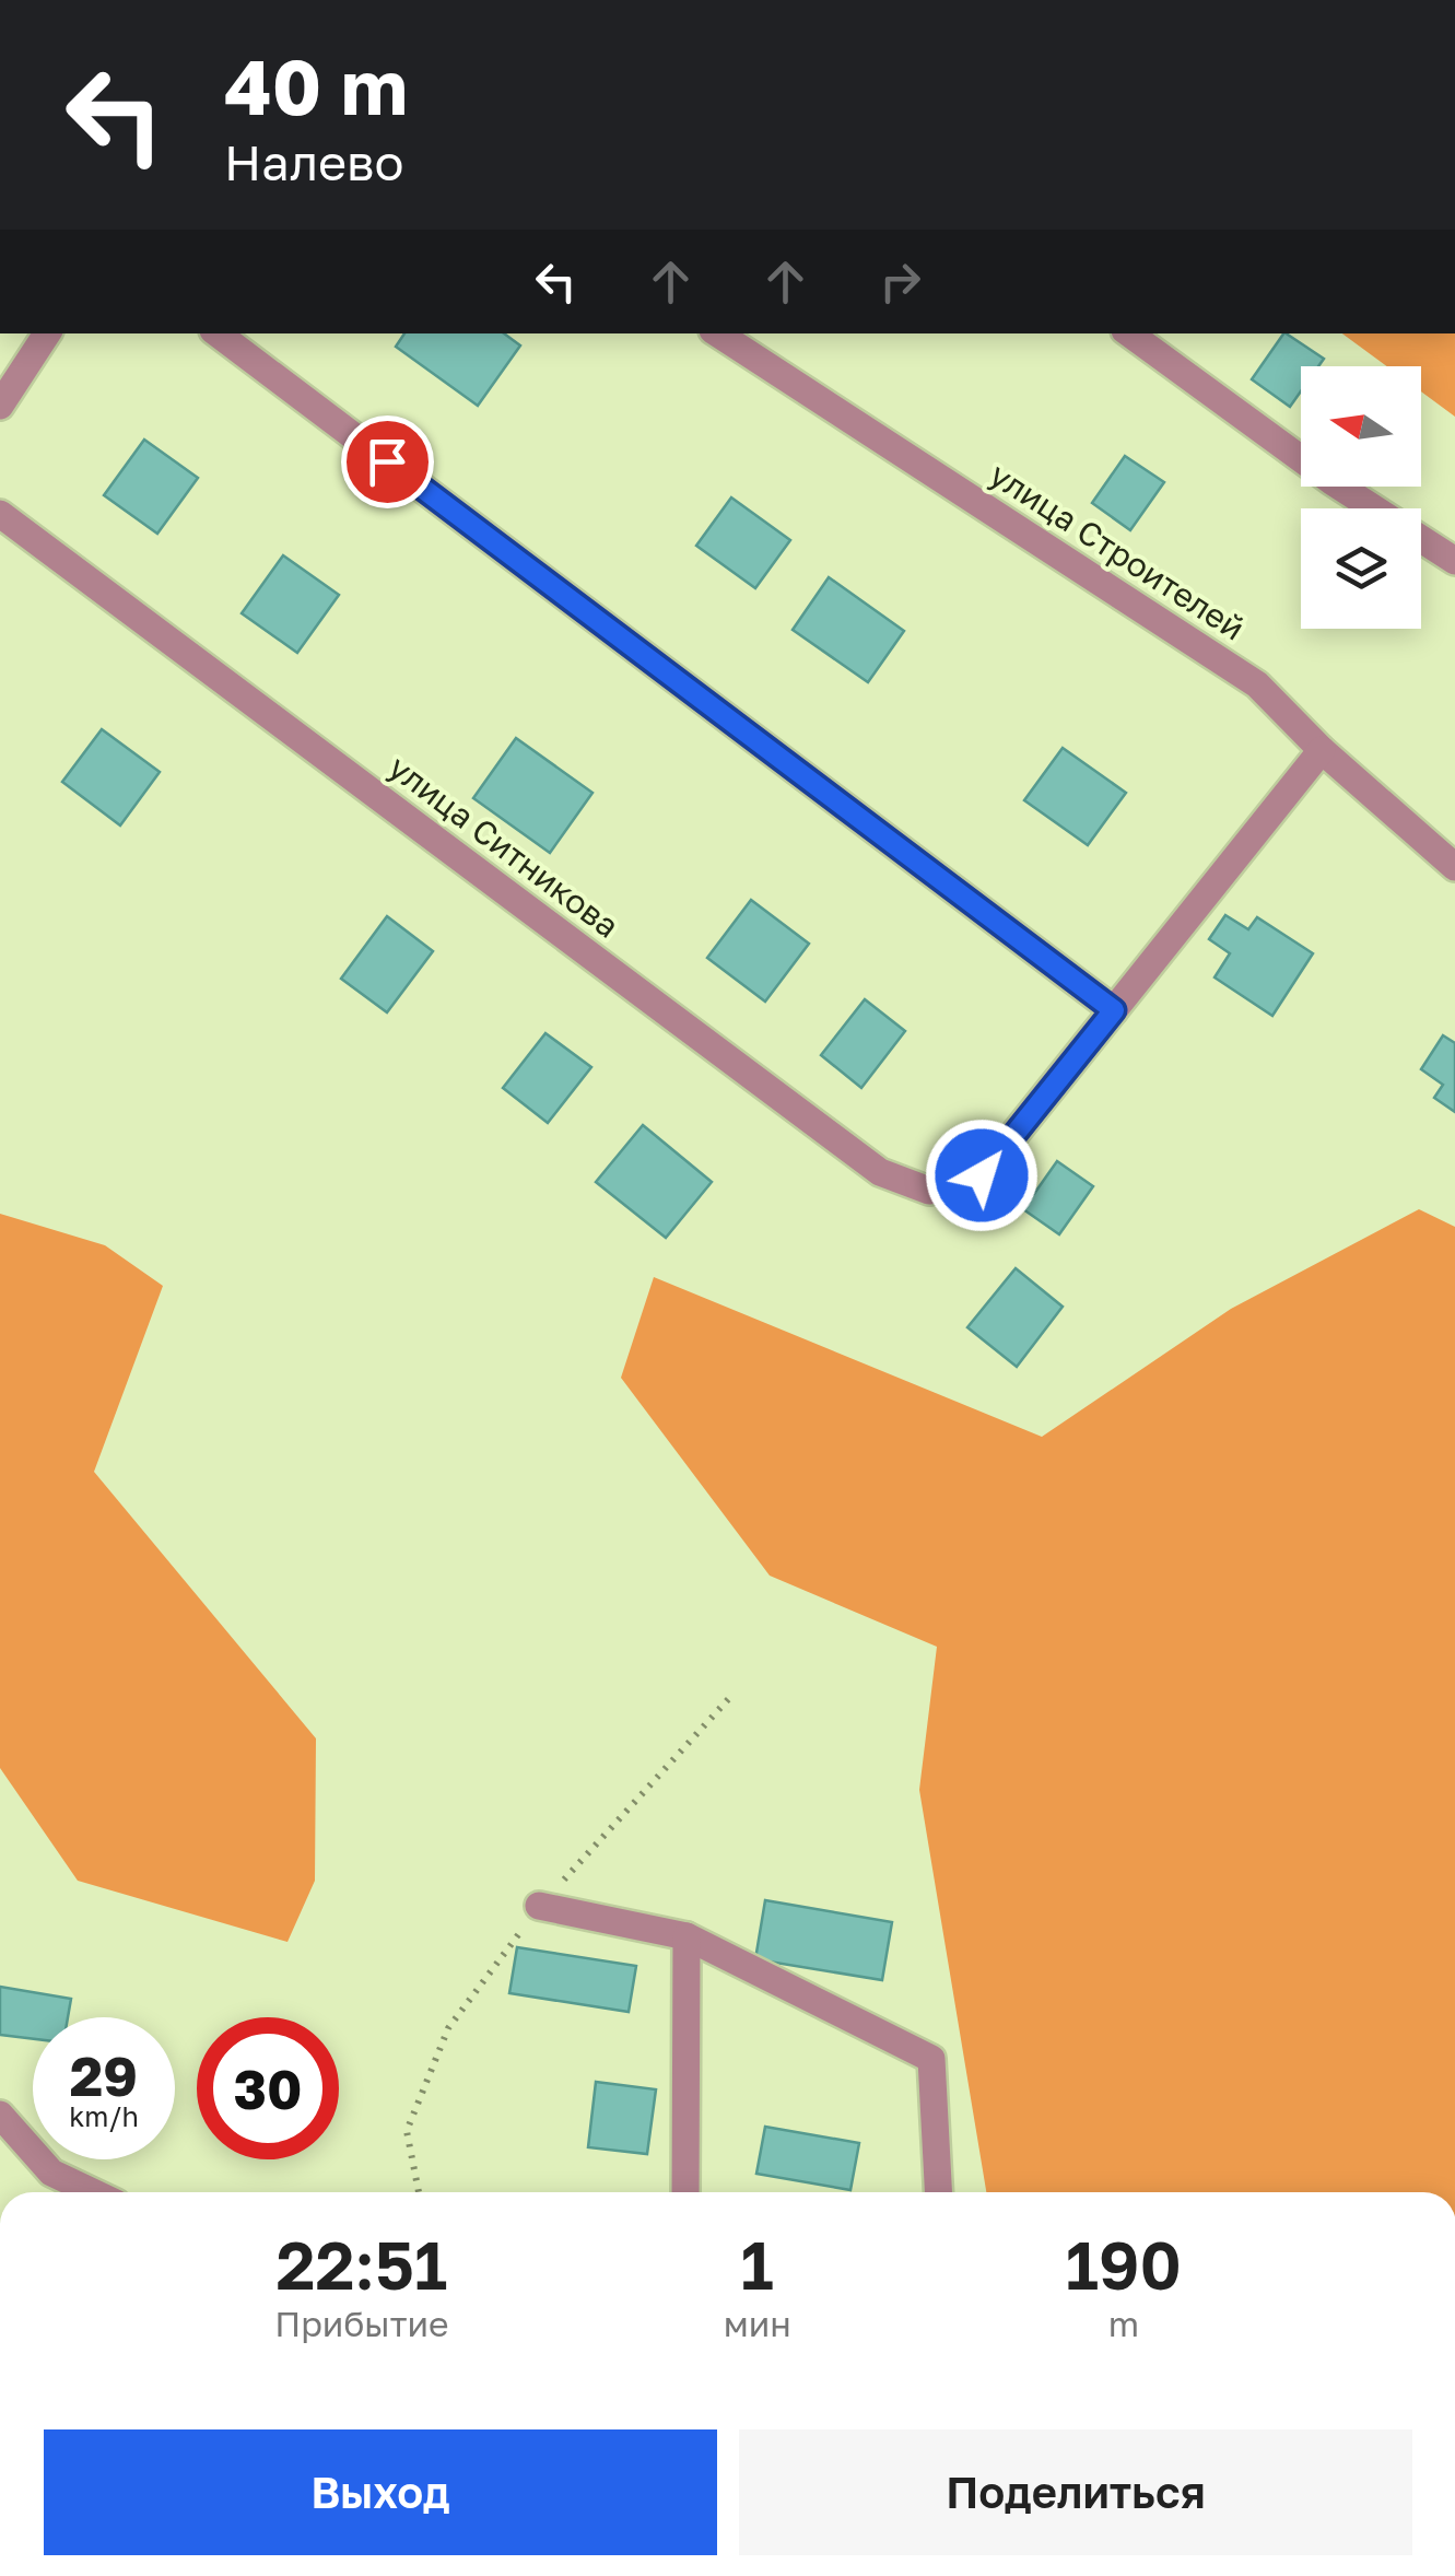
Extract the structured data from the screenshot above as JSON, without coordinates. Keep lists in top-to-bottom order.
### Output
{
  "streets": {
    "street": ["улица Строителей", "улица Ситникова"]
  },
  "north": "left",
  "page": {
    "turn": ["40 m", "Налево"],
    "speed": "29 km/h",
    "limit": "30",
    "eta": [
      "22:51",
      "Прибытие",
      "1",
      "мин",
      "190",
      "m"
    ],
    "buttons": ["Выход", "Поделиться"]
  }
}
